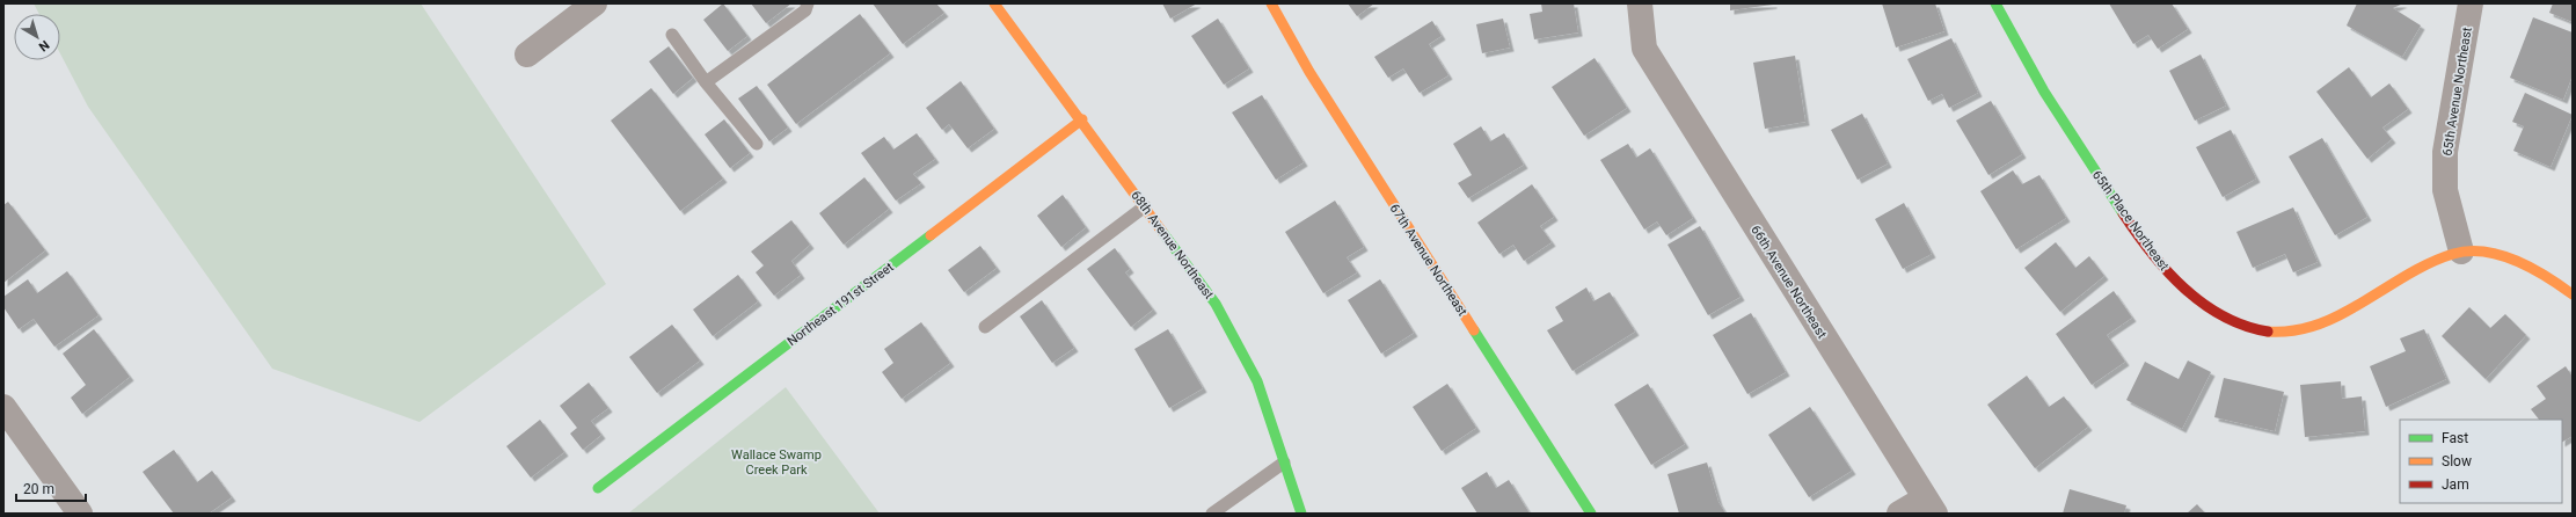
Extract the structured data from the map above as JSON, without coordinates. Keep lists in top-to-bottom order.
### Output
{
  "streets": {
    "street": [
      "65th Avenue Northeast",
      "65th Place Northeast",
      "68th Avenue Northeast",
      "67th Avenue Northeast",
      "66th Avenue Northeast",
      "Northeast 191st Street"
    ]
  },
  "crossings": [
    ["65th Avenue Northeast", "65th Place Northeast"],
    ["68th Avenue Northeast", "Northeast 191st Street"]
  ],
  "parks": ["Wallace Swamp Creek Park"],
  "legend": ["Fast", "Slow", "Jam"],
  "scale_bar": "20 m",
  "north": "bottom right"
}
